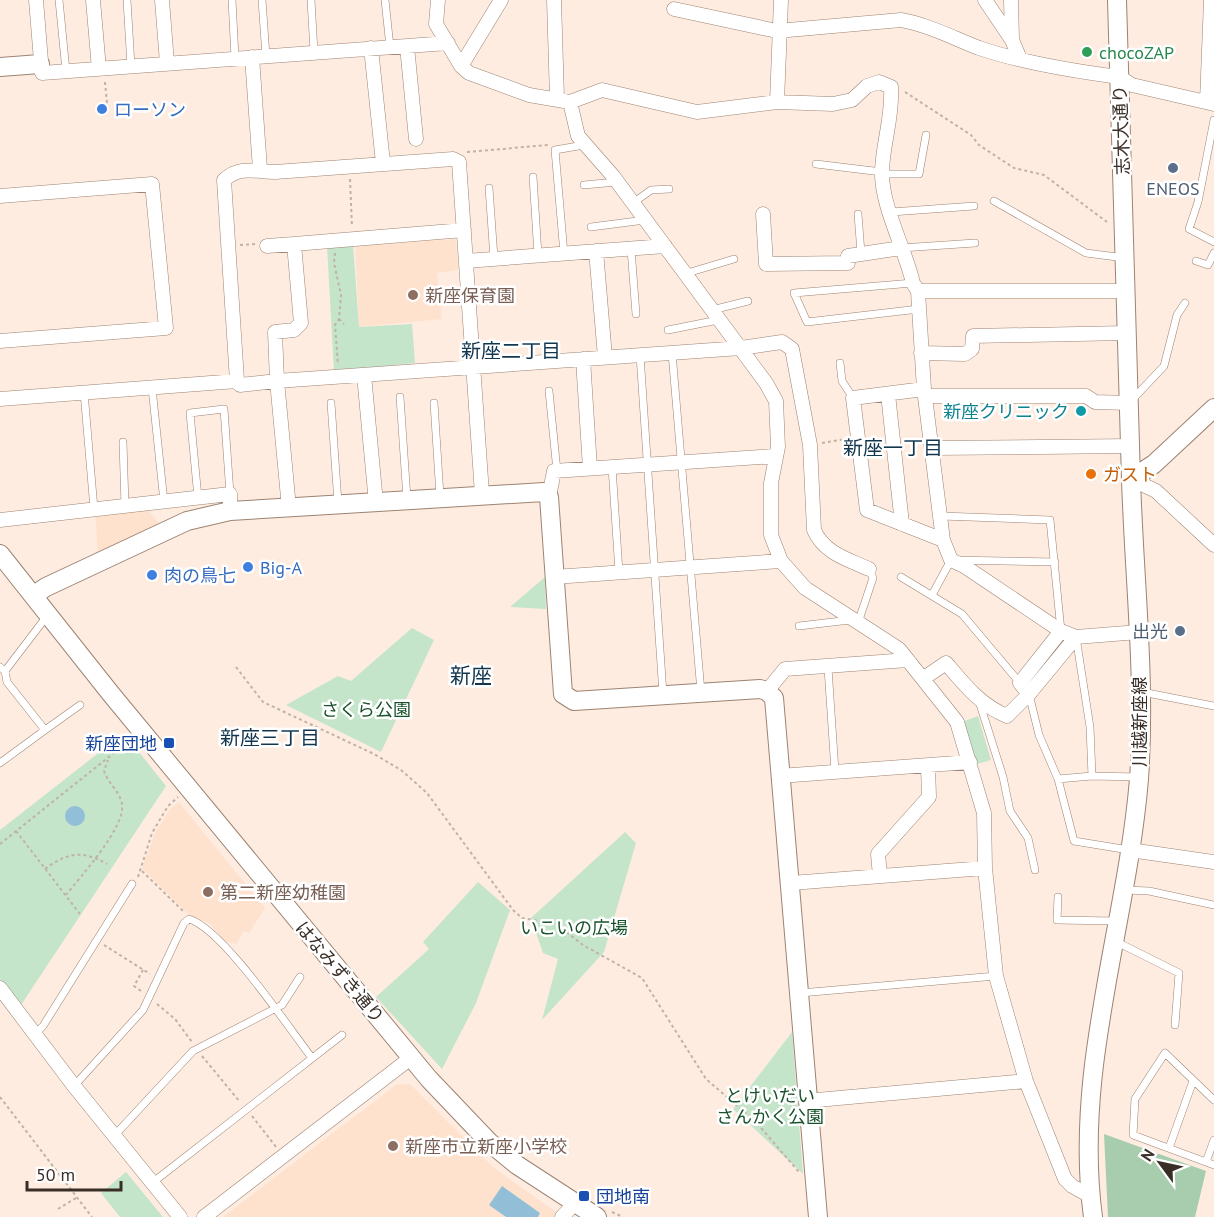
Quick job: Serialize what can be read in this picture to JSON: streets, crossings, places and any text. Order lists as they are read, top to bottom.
{
  "streets": {
    "street": ["志木大通り", "川越新座線", "はなみずき通り"]
  },
  "crossings": [
    ["志木大通り", "川越新座線"]
  ],
  "districts": [
    "新座二丁目",
    "新座一丁目",
    "新座",
    "新座三丁目"
  ],
  "parks": ["さくら公園", "いこいの広場", "とけいだい さんかく公園"],
  "places": {
    "other": [
      "chocoZAP",
      "ローソン",
      "ENEOS",
      "新座保育園",
      "新座クリニック",
      "ガスト",
      "Big-A",
      "肉の鳥七",
      "出光",
      "第二新座幼稚園",
      "新座市立新座小学校"
    ],
    "transit": ["新座団地", "団地南"]
  },
  "scale_bar": "50 m",
  "north": "top left"
}
